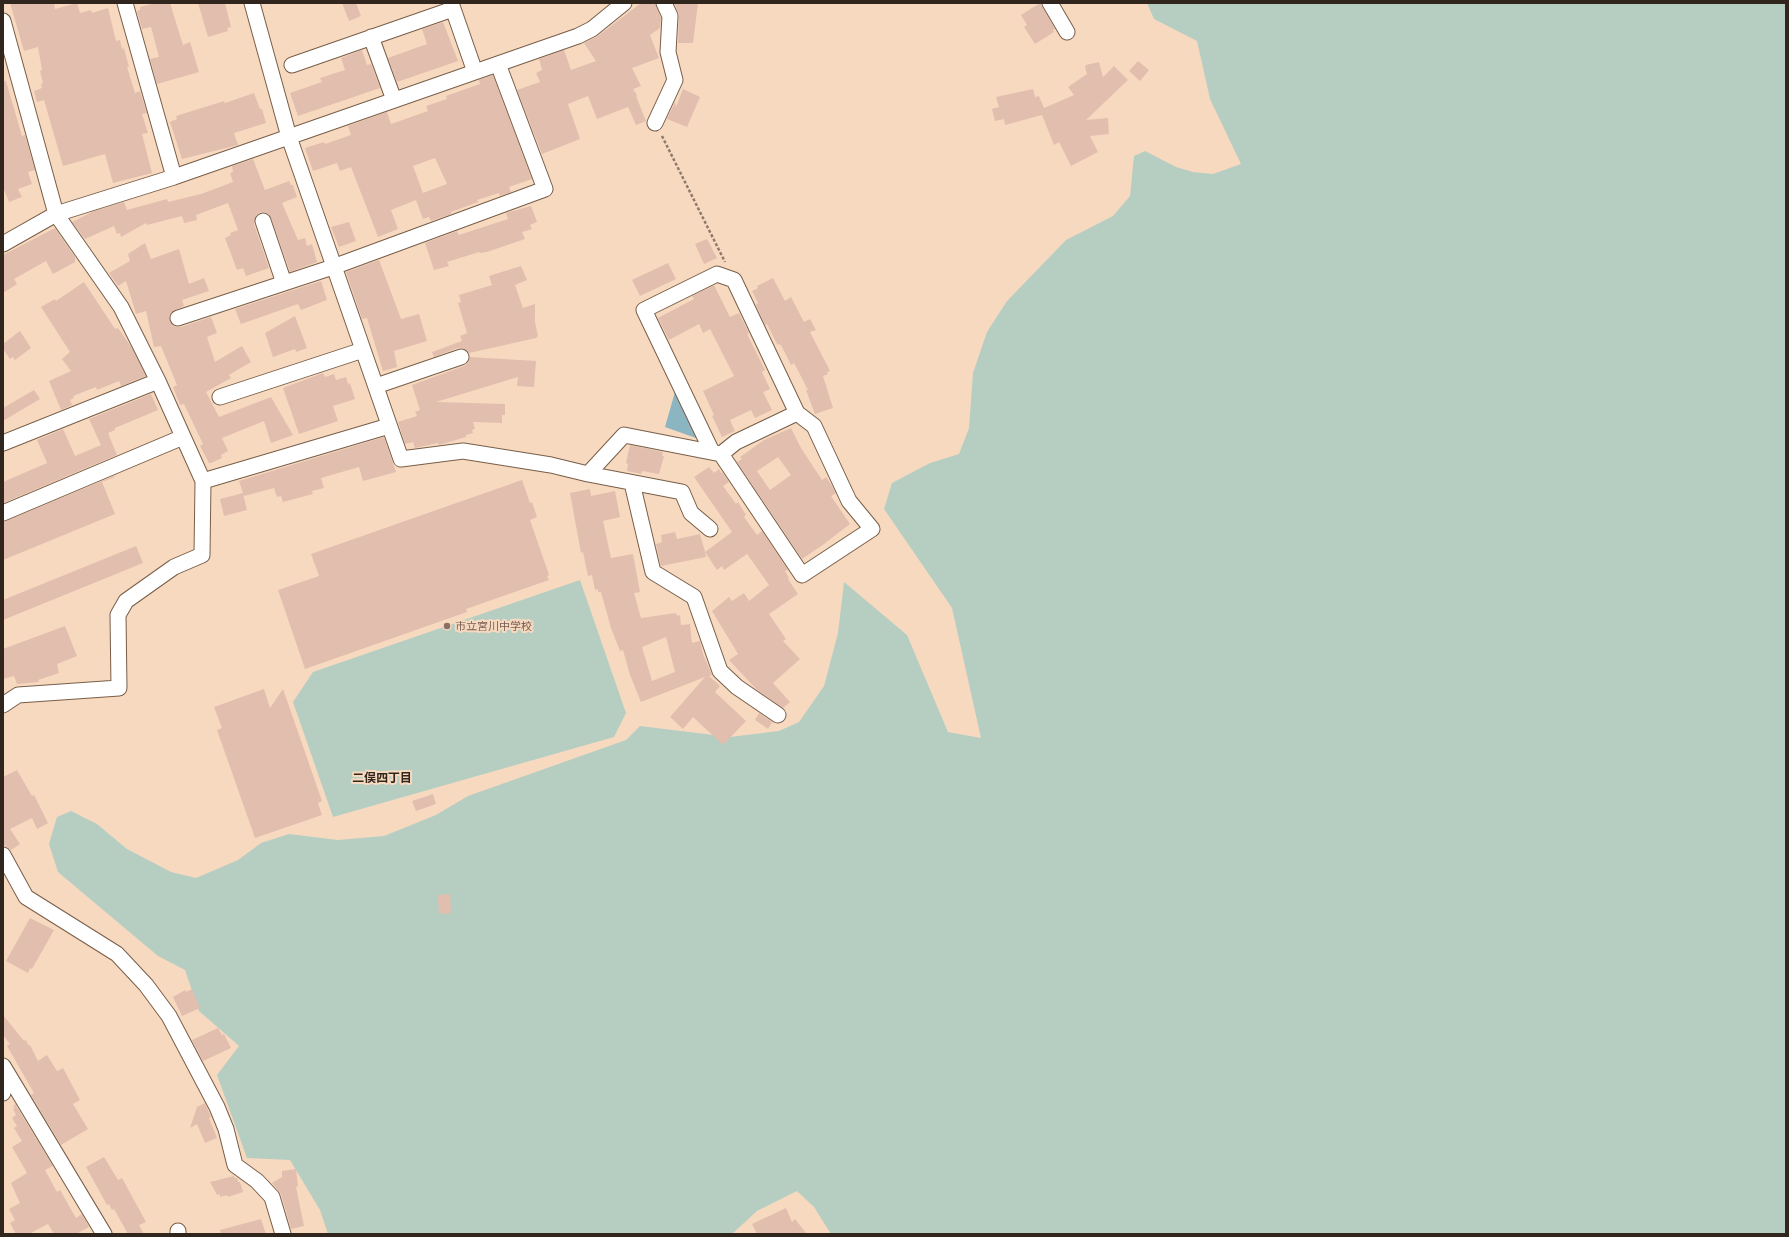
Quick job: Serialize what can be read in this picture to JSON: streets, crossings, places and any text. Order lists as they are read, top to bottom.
{
  "districts": ["二俣四丁目"],
  "places": ["市立宮川中学校"]
}
